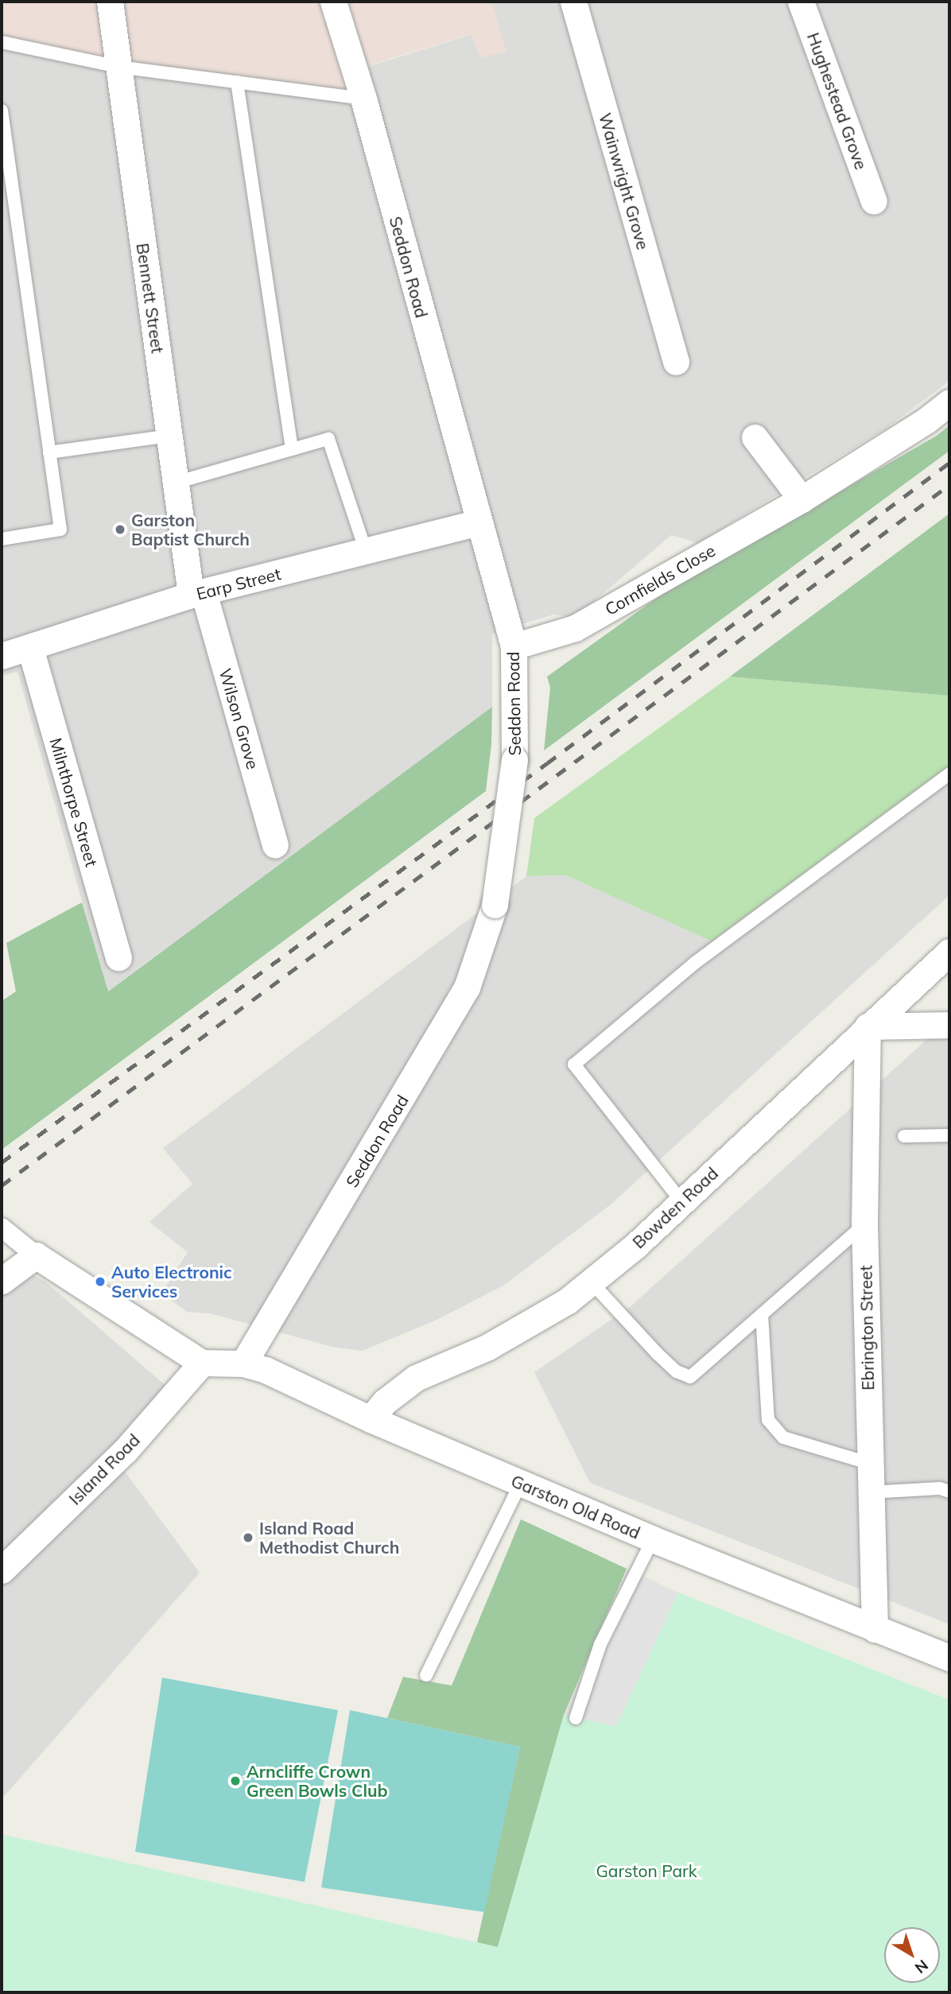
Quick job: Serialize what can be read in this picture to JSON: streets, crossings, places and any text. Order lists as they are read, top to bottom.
{
  "streets": {
    "street": [
      "Hughestead Grove",
      "Wainwright Grove",
      "Seddon Road",
      "Bennett Street",
      "Cornfields Close",
      "Earp Street",
      "Wilson Grove",
      "Milnthorpe Street",
      "Bowden Road",
      "Ebrington Street",
      "Island Road",
      "Garston Old Road"
    ]
  },
  "crossings": [
    ["Seddon Road", "Cornfields Close"],
    ["Seddon Road", "Earp Street"],
    ["Seddon Road", "Garston Old Road"],
    ["Bennett Street", "Earp Street"],
    ["Bennett Street", "Wilson Grove"],
    ["Earp Street", "Wilson Grove"],
    ["Earp Street", "Milnthorpe Street"],
    ["Bowden Road", "Ebrington Street"],
    ["Bowden Road", "Garston Old Road"],
    ["Ebrington Street", "Garston Old Road"],
    ["Island Road", "Garston Old Road"]
  ],
  "parks": ["Garston Park"],
  "places": [
    "Garston Baptist Church",
    "Auto Electronic Services",
    "Island Road Methodist Church",
    "Arncliffe Crown Green Bowls Club"
  ],
  "north": "bottom right"
}
